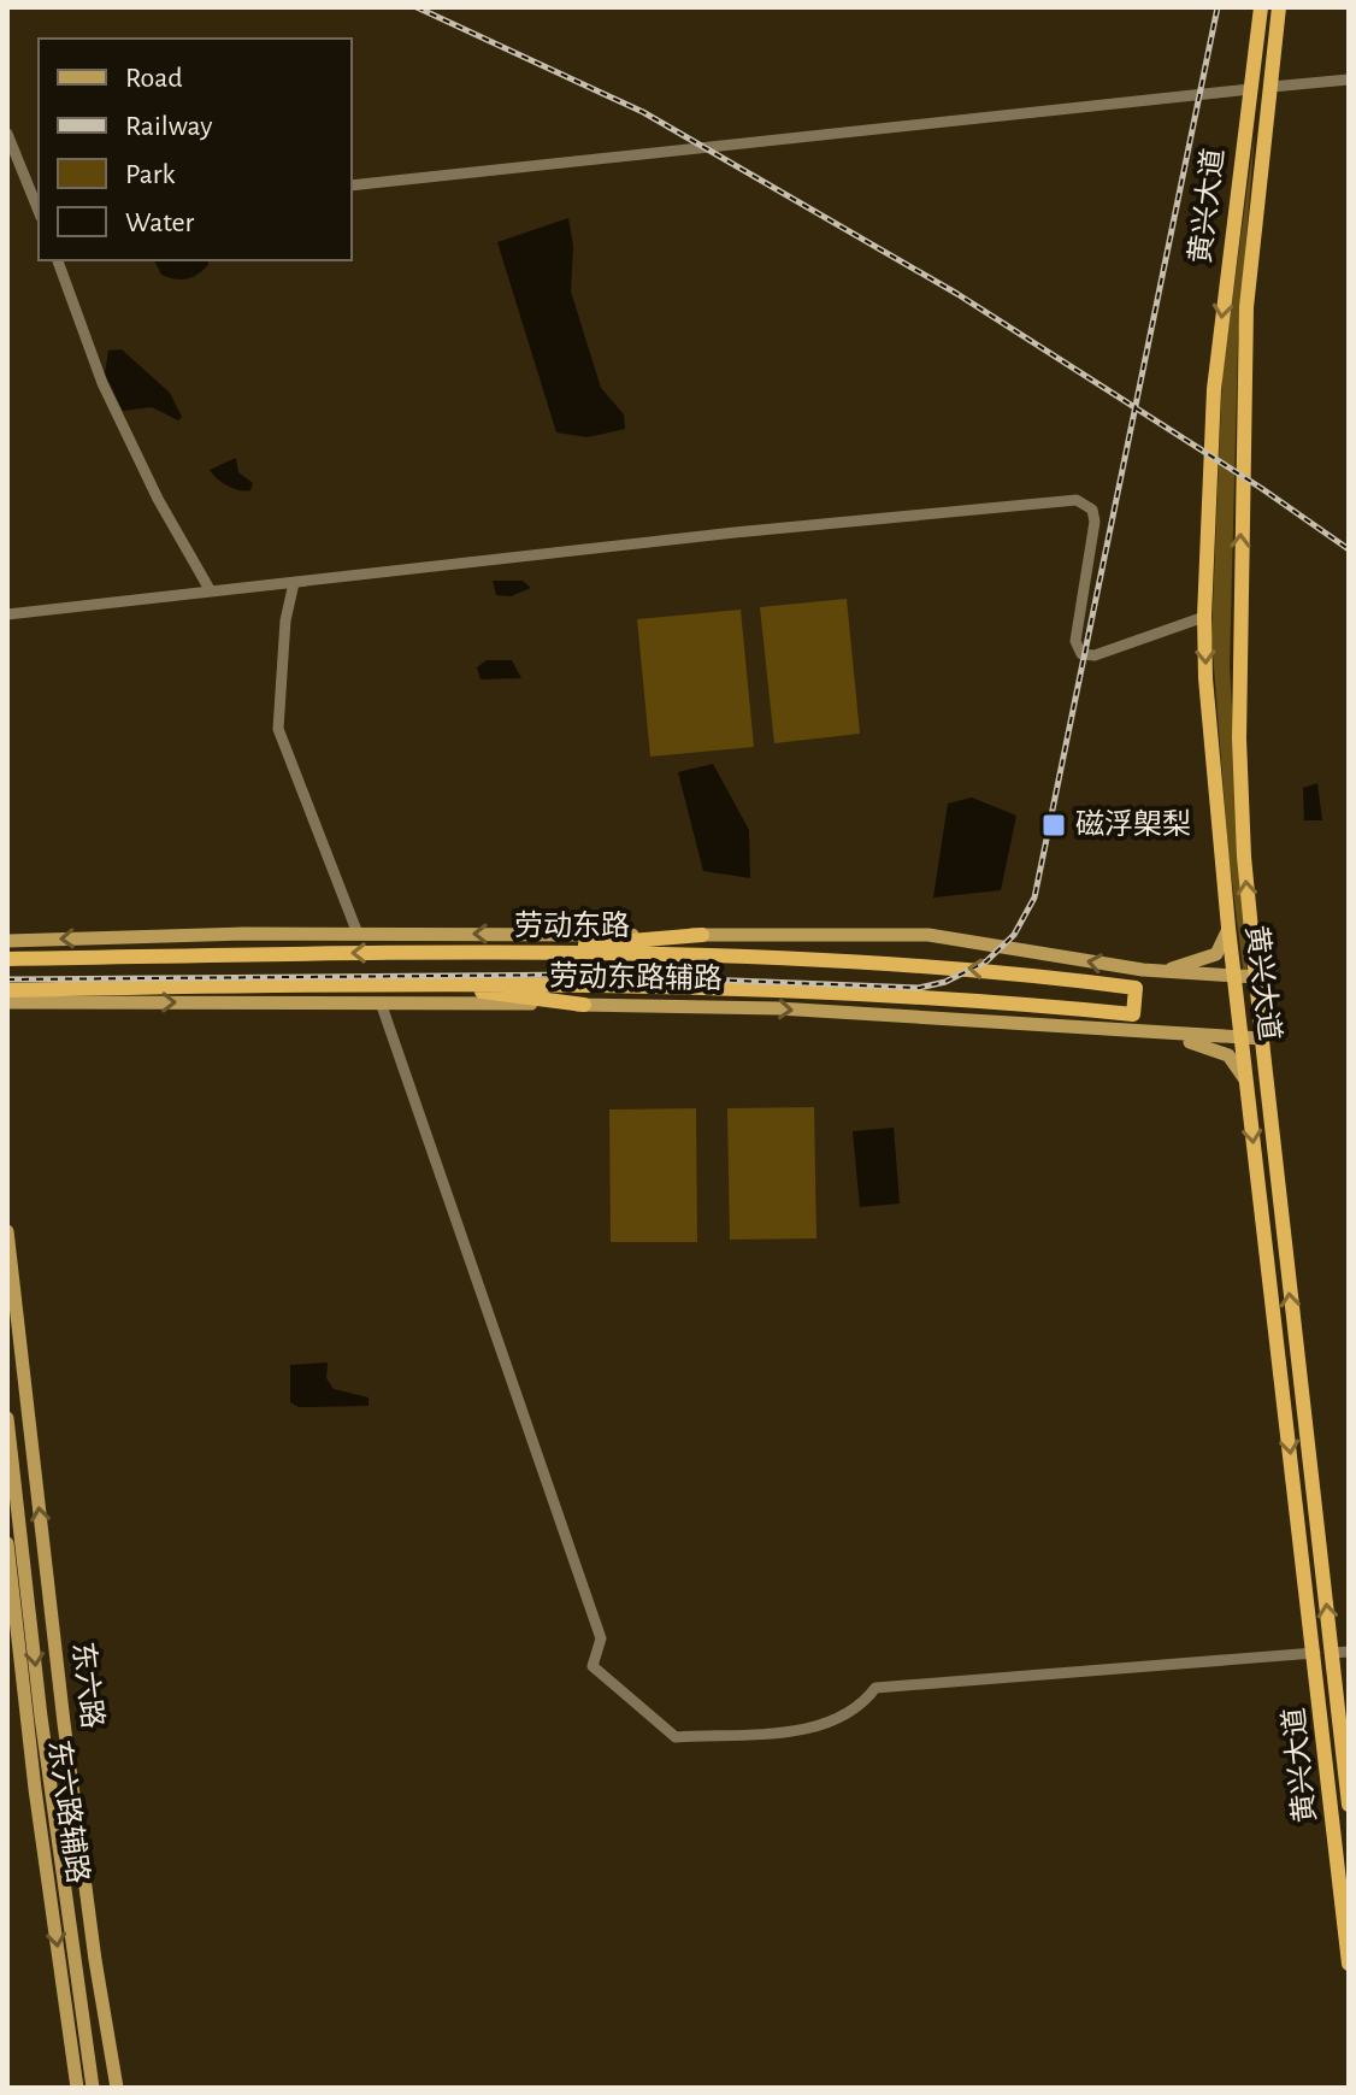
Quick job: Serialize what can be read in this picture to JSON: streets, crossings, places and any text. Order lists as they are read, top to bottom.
{
  "streets": {
    "highway": ["黄兴大道", "劳动东路"],
    "main road": ["劳动东路辅路", "东六路", "东六路辅路"]
  },
  "crossings": [
    ["黄兴大道", "劳动东路辅路"]
  ],
  "one_way": ["东六路辅路"],
  "places": {
    "transit": ["磁浮㮾梨"]
  },
  "legend": [
    "Road",
    "Railway",
    "Park",
    "Water"
  ]
}
